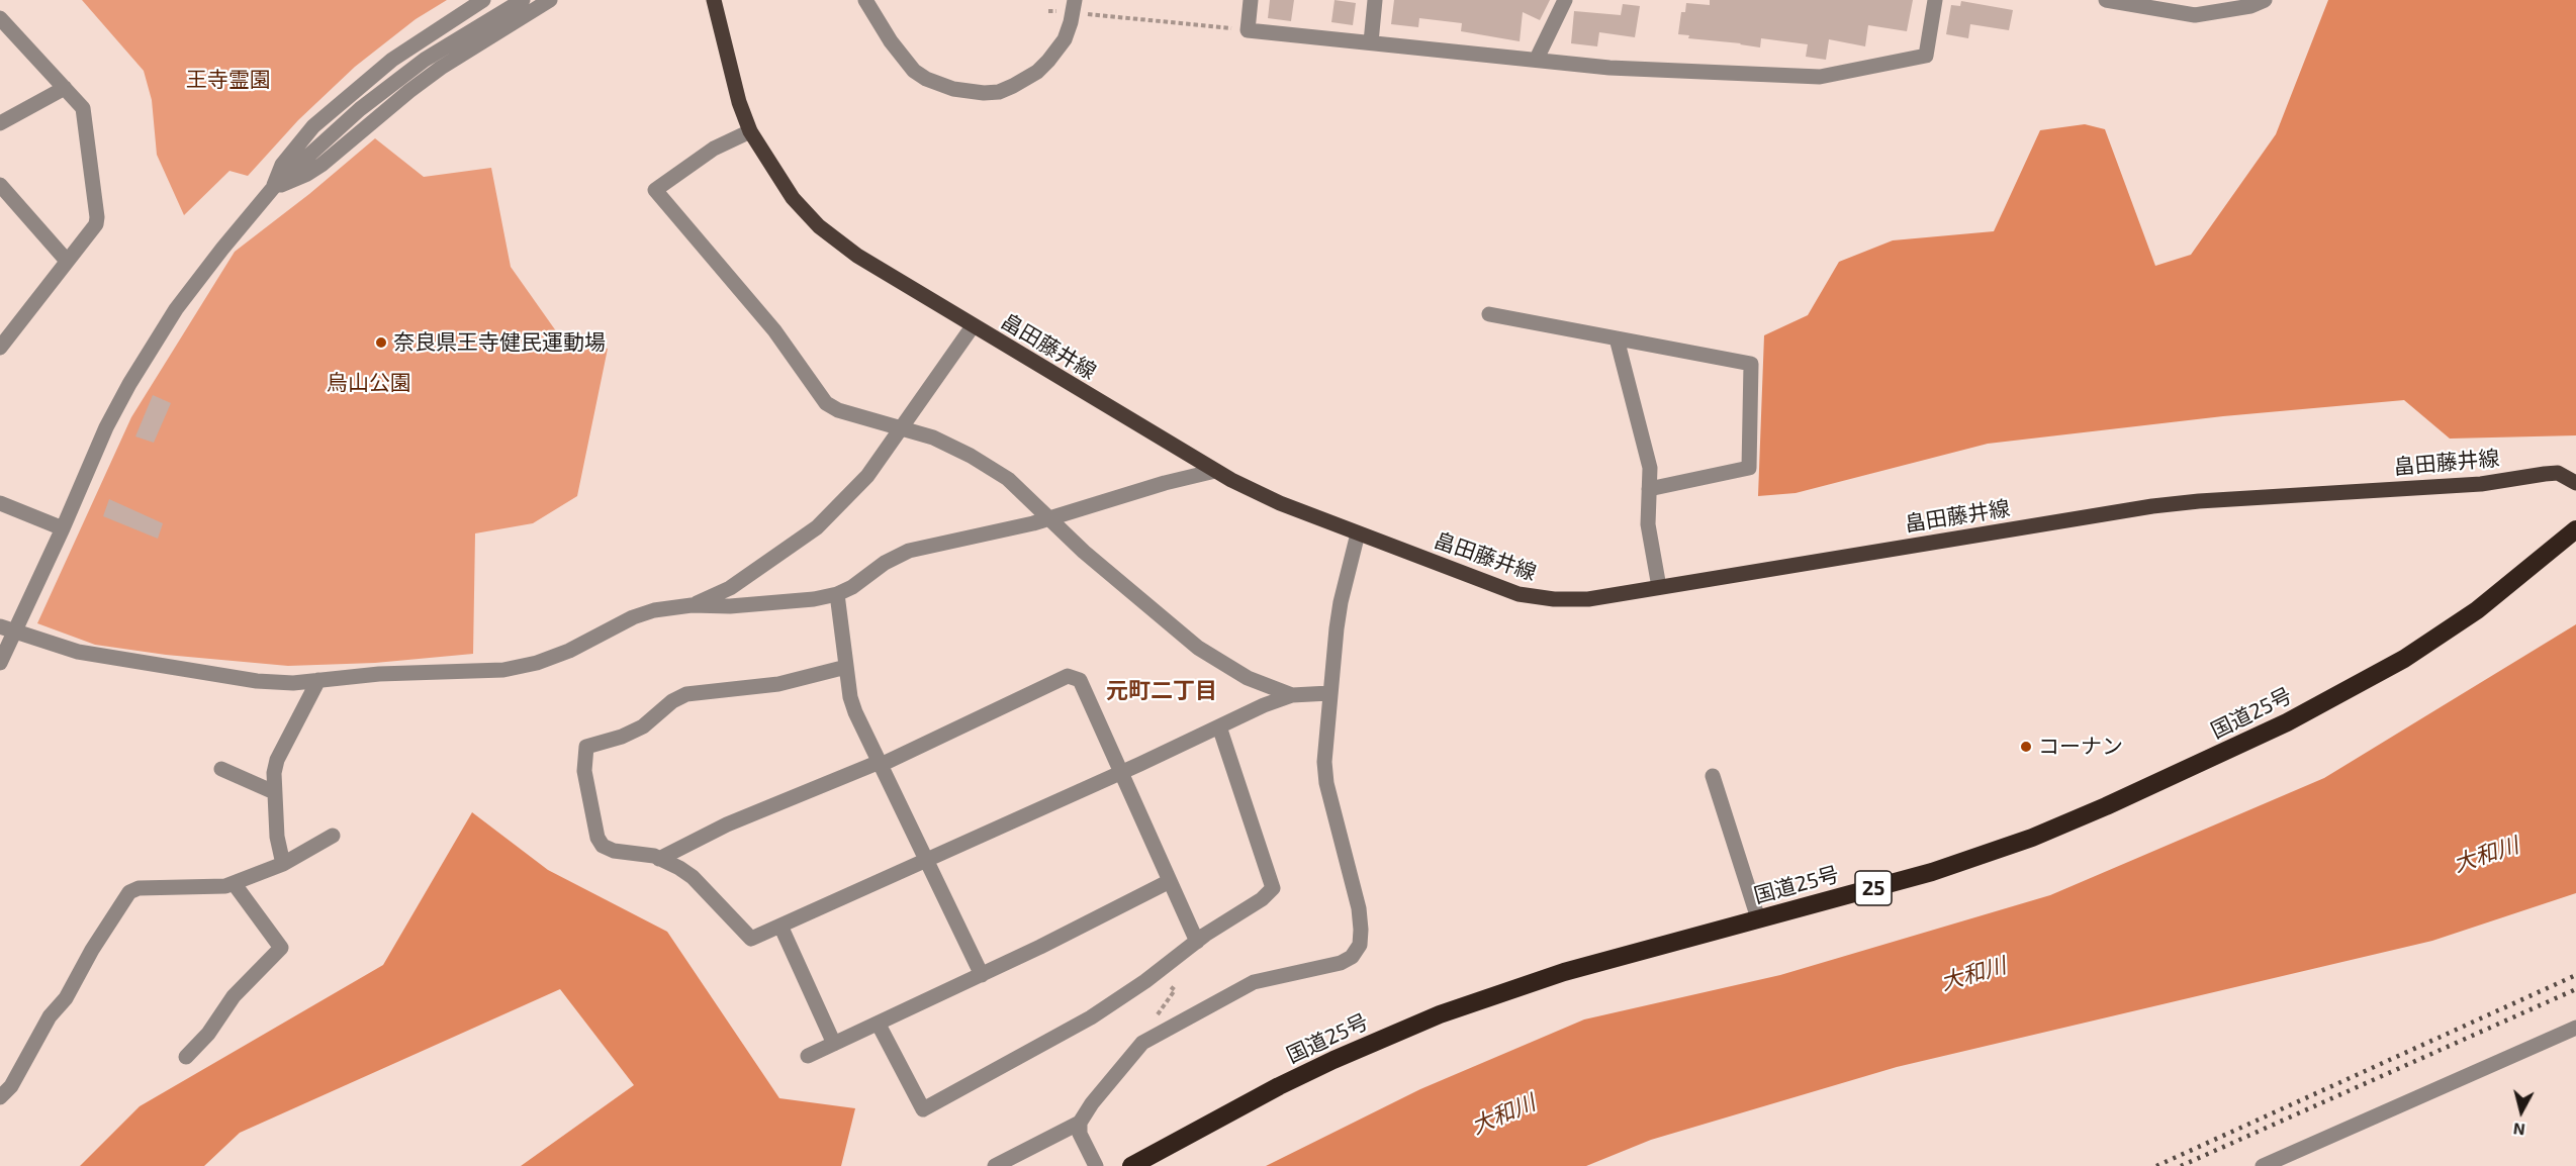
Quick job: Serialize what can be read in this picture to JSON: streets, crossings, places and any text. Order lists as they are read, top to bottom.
{
  "streets": {
    "highway": ["国道25号", "25"],
    "main road": ["畠田藤井線"]
  },
  "districts": ["元町二丁目"],
  "water": ["大和川"],
  "parks": ["王寺霊園", "烏山公園"],
  "places": ["奈良県王寺健民運動場", "コーナン"],
  "north": "bottom"
}
